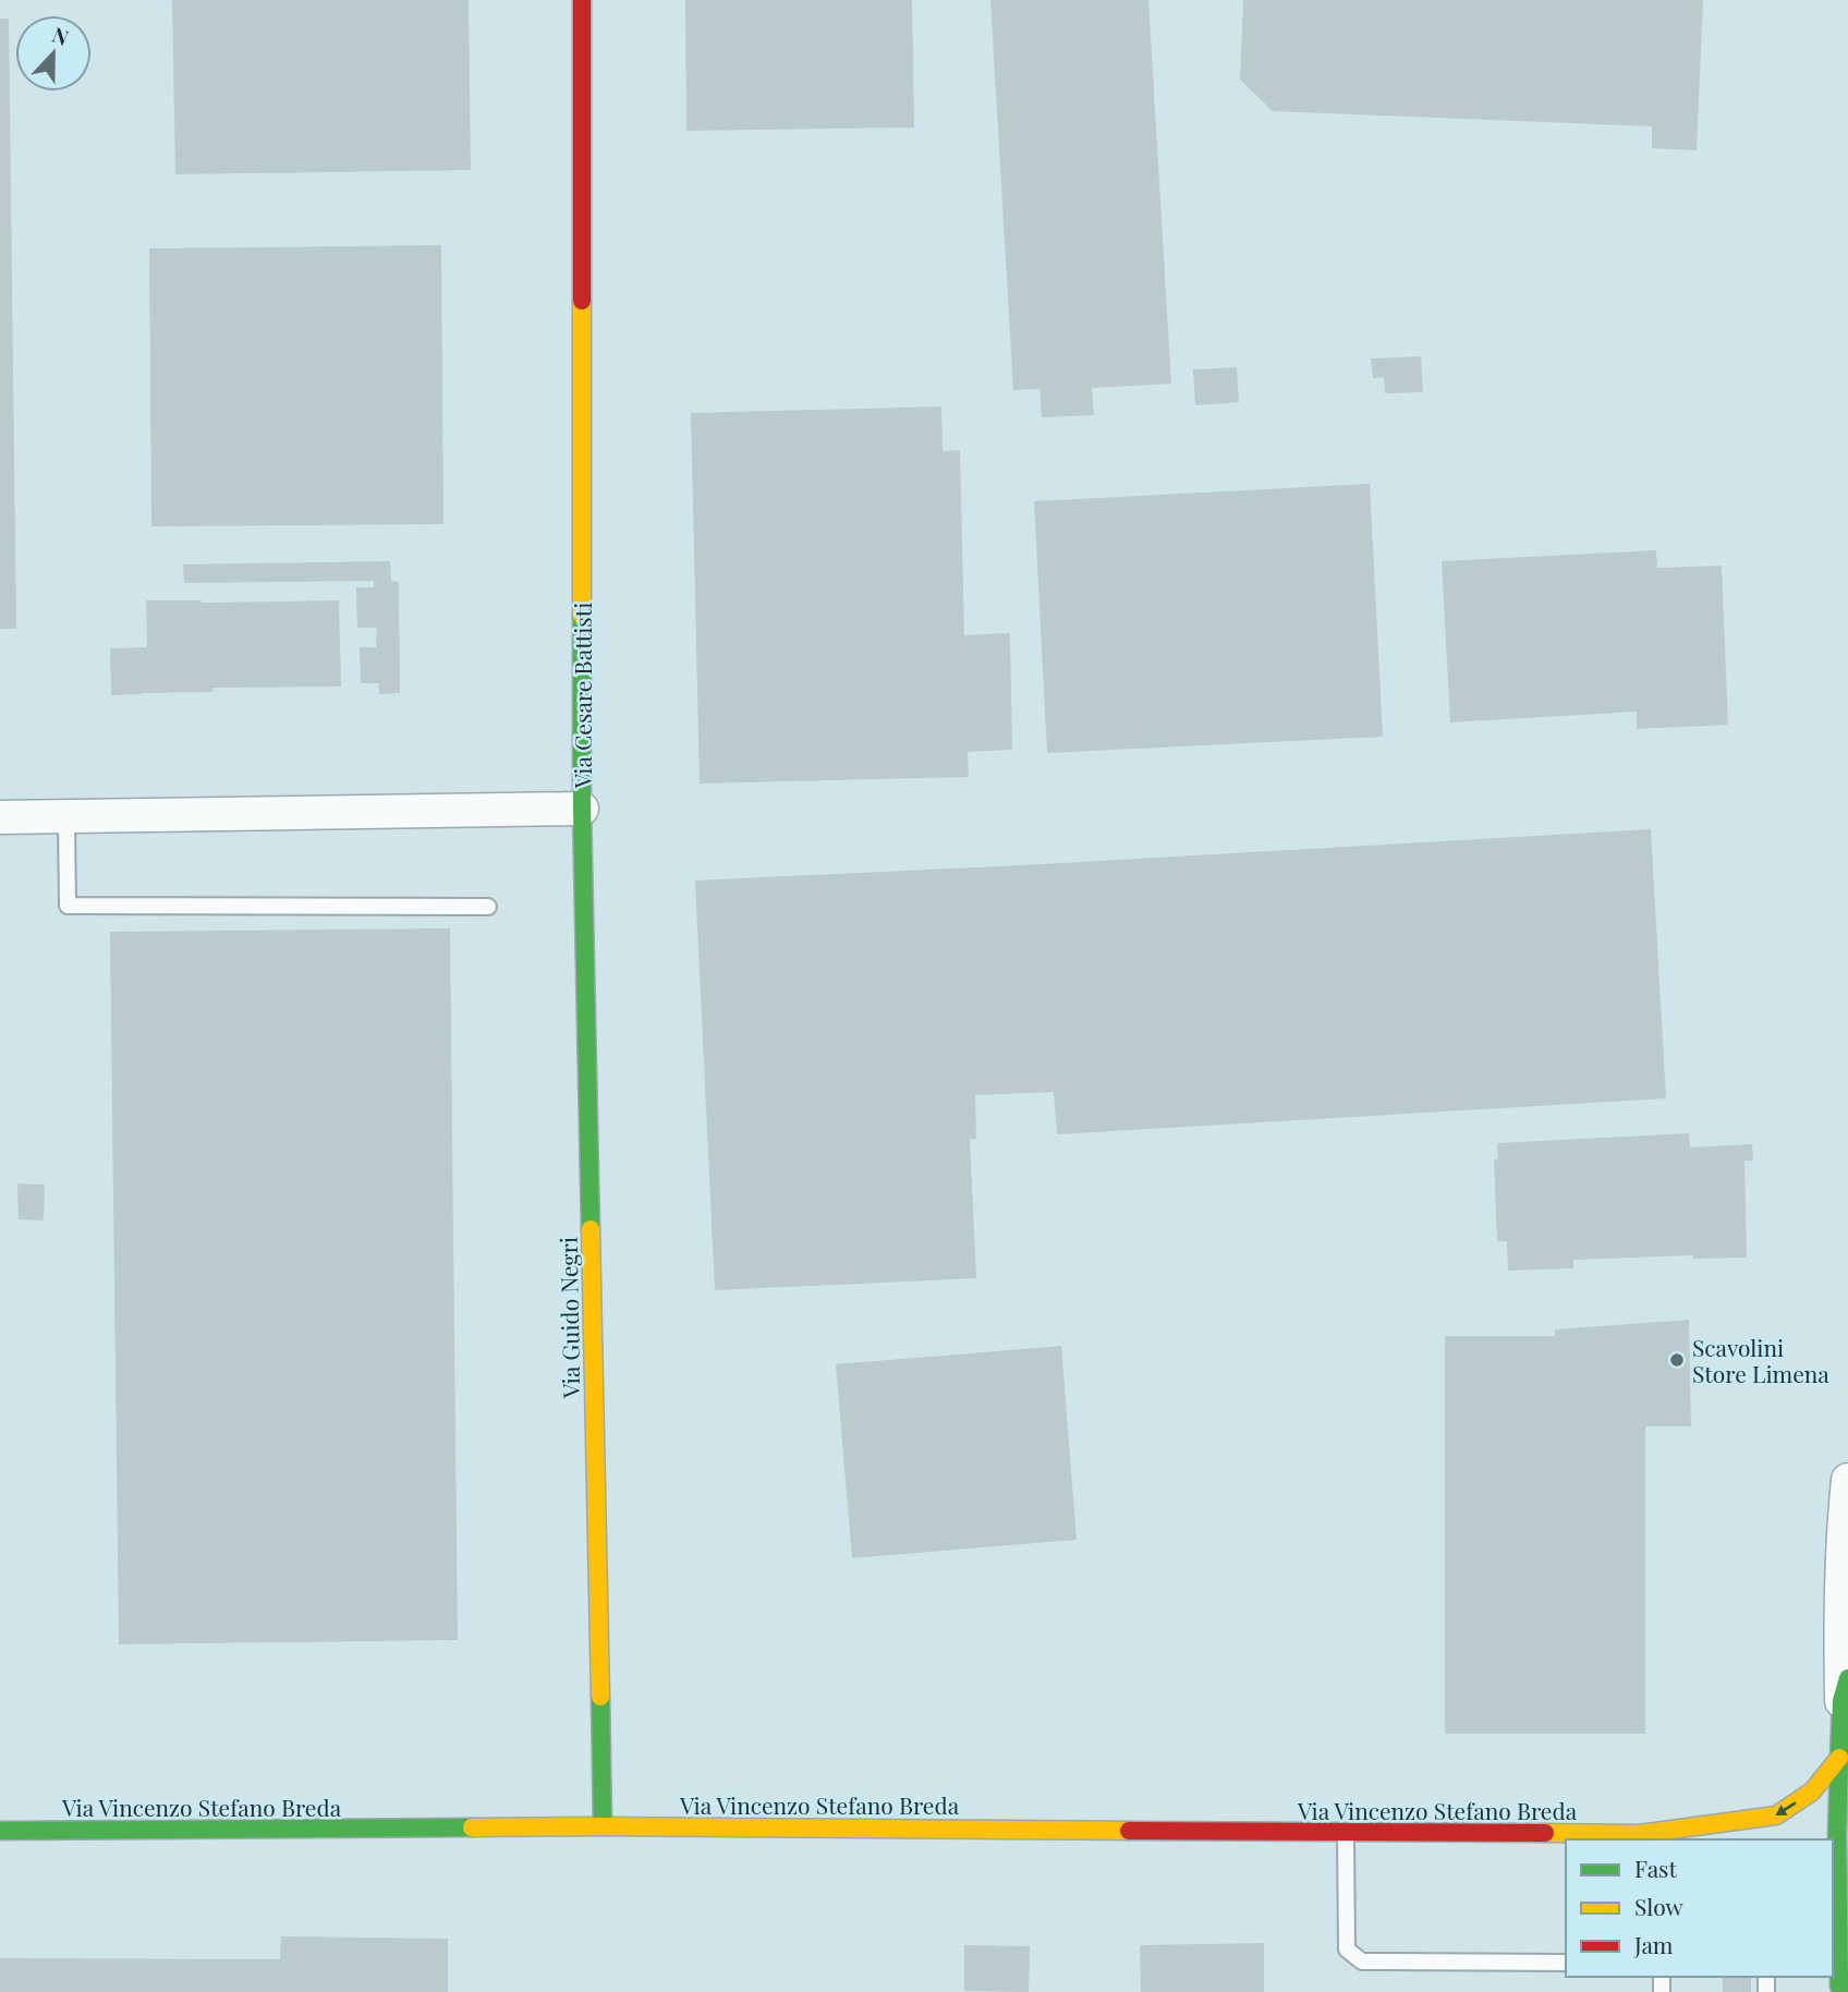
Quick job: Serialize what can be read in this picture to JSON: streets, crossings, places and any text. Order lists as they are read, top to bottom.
{
  "streets": {
    "street": ["Via Cesare Battisti", "Via Guido Negri", "Via Vincenzo Stefano Breda"]
  },
  "crossings": [
    ["Via Cesare Battisti", "Via Guido Negri"],
    ["Via Guido Negri", "Via Vincenzo Stefano Breda"]
  ],
  "places": ["Scavolini Store Limena"],
  "legend": ["Fast", "Slow", "Jam"],
  "north": "top"
}
